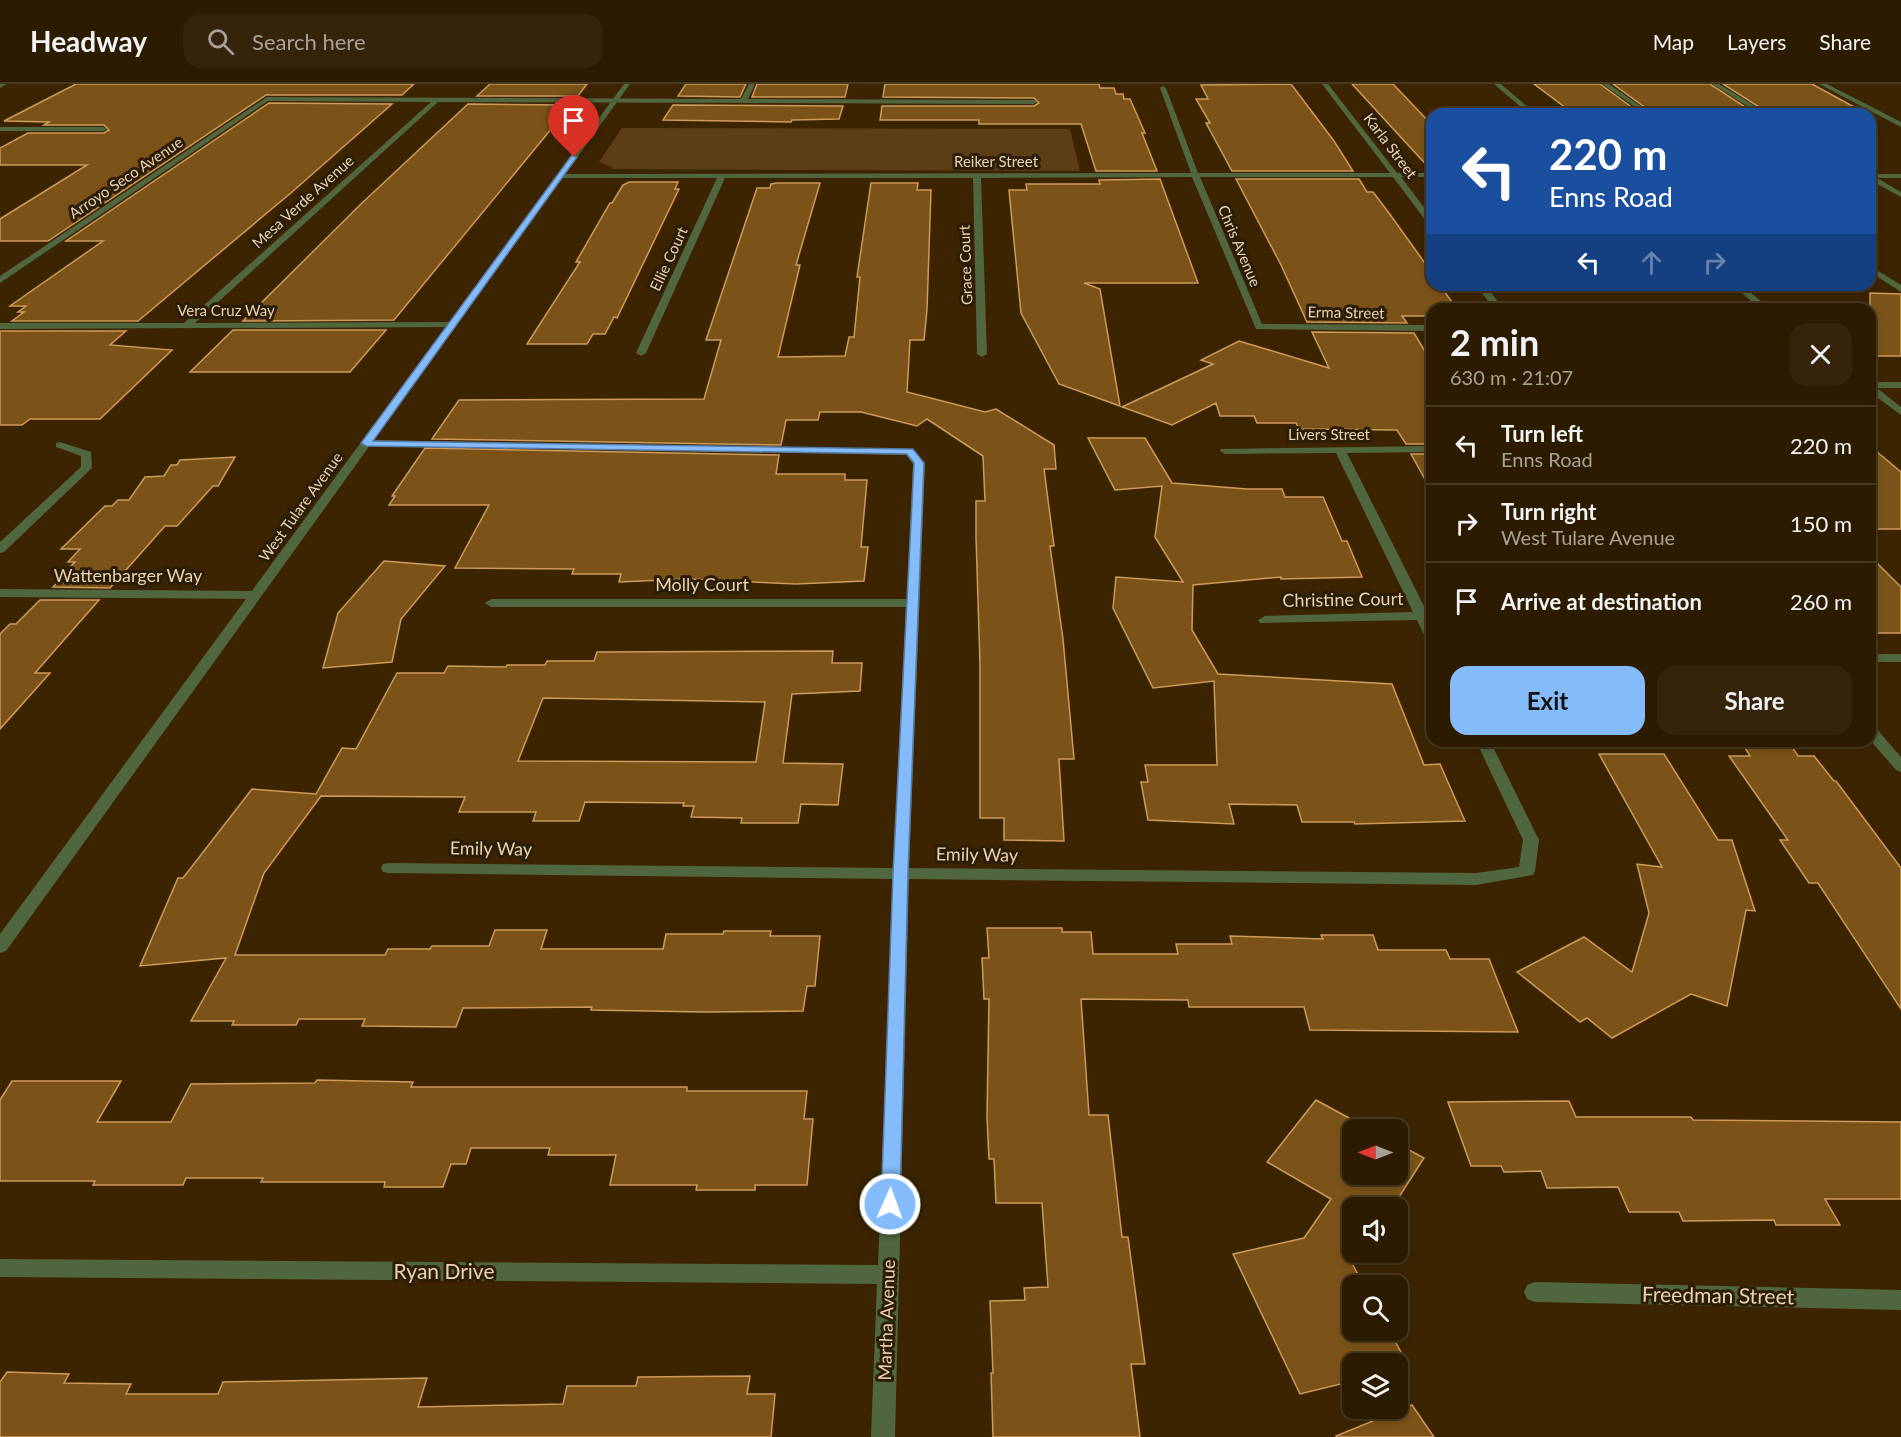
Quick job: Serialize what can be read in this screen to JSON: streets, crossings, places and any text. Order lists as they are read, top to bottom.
{
  "streets": {
    "street": [
      "Karla Street",
      "Reiker Street",
      "Arroyo Seco Avenue",
      "Mesa Verde Avenue",
      "Chris Avenue",
      "Ellie Court",
      "Grace Court",
      "Vera Cruz Way",
      "Erma Street",
      "Livers Street",
      "West Tulare Avenue",
      "Wattenbarger Way",
      "Molly Court",
      "Christine Court",
      "Emily Way",
      "Ryan Drive",
      "Freedman Street",
      "Martha Avenue"
    ]
  },
  "crossings": [
    ["Karla Street", "Reiker Street"],
    ["Reiker Street", "Chris Avenue"],
    ["Reiker Street", "Ellie Court"],
    ["Reiker Street", "Grace Court"],
    ["Reiker Street", "West Tulare Avenue"],
    ["Arroyo Seco Avenue", "Mesa Verde Avenue"],
    ["Mesa Verde Avenue", "Vera Cruz Way"],
    ["Chris Avenue", "Erma Street"],
    ["Vera Cruz Way", "West Tulare Avenue"],
    ["West Tulare Avenue", "Wattenbarger Way"],
    ["West Tulare Avenue", "Martha Avenue"],
    ["Molly Court", "Martha Avenue"],
    ["Emily Way", "Martha Avenue"],
    ["Ryan Drive", "Martha Avenue"]
  ],
  "north": "left",
  "page": {
    "header": "Headway",
    "search": "Search here",
    "nav": ["Map", "Layers", "Share"],
    "turn": ["220 m", "Enns Road"],
    "heading": ["2 min", "630 m · 21:07"],
    "list": [
      {
        "name": "Turn left",
        "note": "Enns Road",
        "value": "220 m"
      },
      {
        "name": "Turn right",
        "note": "West Tulare Avenue",
        "value": "150 m"
      },
      {
        "name": "Arrive at destination",
        "value": "260 m"
      }
    ],
    "buttons": ["Exit", "Share"]
  }
}
